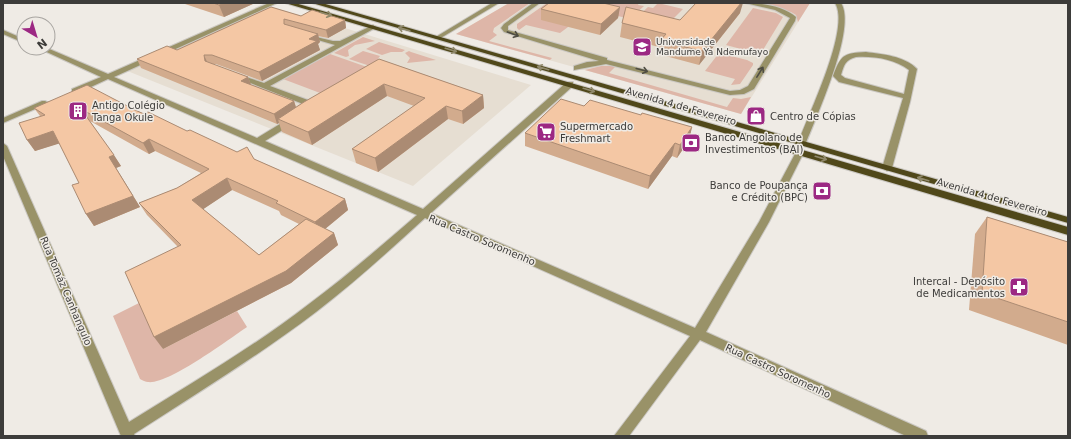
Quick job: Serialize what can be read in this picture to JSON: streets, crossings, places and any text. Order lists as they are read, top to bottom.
{
  "streets": {
    "main road": ["Avenida 4 de Fevereiro"],
    "street": ["Rua Castro Soromenho", "Rua Tomáz Canhangulo"]
  },
  "places": {
    "school or university": ["Universidade Mandume Ya Ndemufayo"],
    "building": ["Antigo Colégio Tanga Okule"],
    "shop": ["Centro de Cópias"],
    "supermarket": ["Supermercado Freshmart"],
    "bank": ["Banco Angolano de Investimentos (BAI)", "Banco de Poupança e Crédito (BPC)"],
    "pharmacy": ["Intercal - Depósito de Medicamentos"]
  },
  "north": "bottom right"
}
